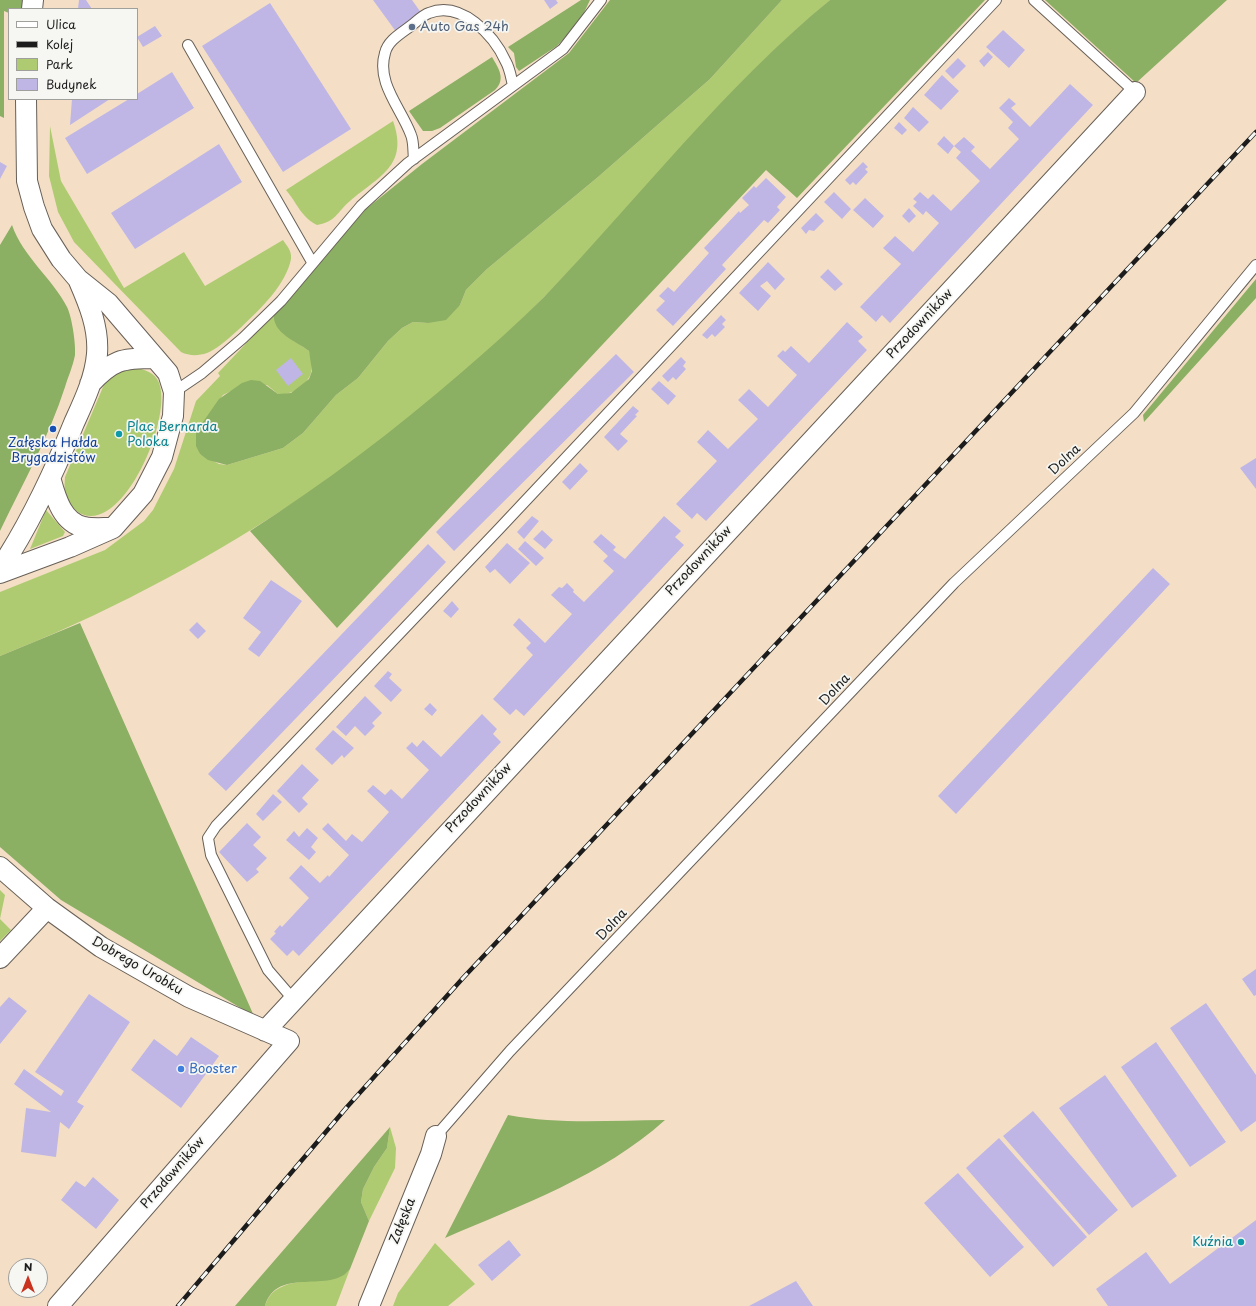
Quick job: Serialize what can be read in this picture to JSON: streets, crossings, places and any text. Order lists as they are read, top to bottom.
{
  "streets": {
    "street": ["Przodowników", "Dobrego Urobku", "Załęska"],
    "lane": ["Dolna"]
  },
  "crossings": [
    ["Przodowników", "Dobrego Urobku"],
    ["Dolna", "Załęska"]
  ],
  "places": [
    "Auto Gas 24h",
    "Załęska Hałda Brygadzistów",
    "Plac Bernarda Poloka",
    "Booster",
    "Kuźnia"
  ],
  "legend": [
    "Ulica",
    "Kolej",
    "Park",
    "Budynek"
  ],
  "north": "top"
}
